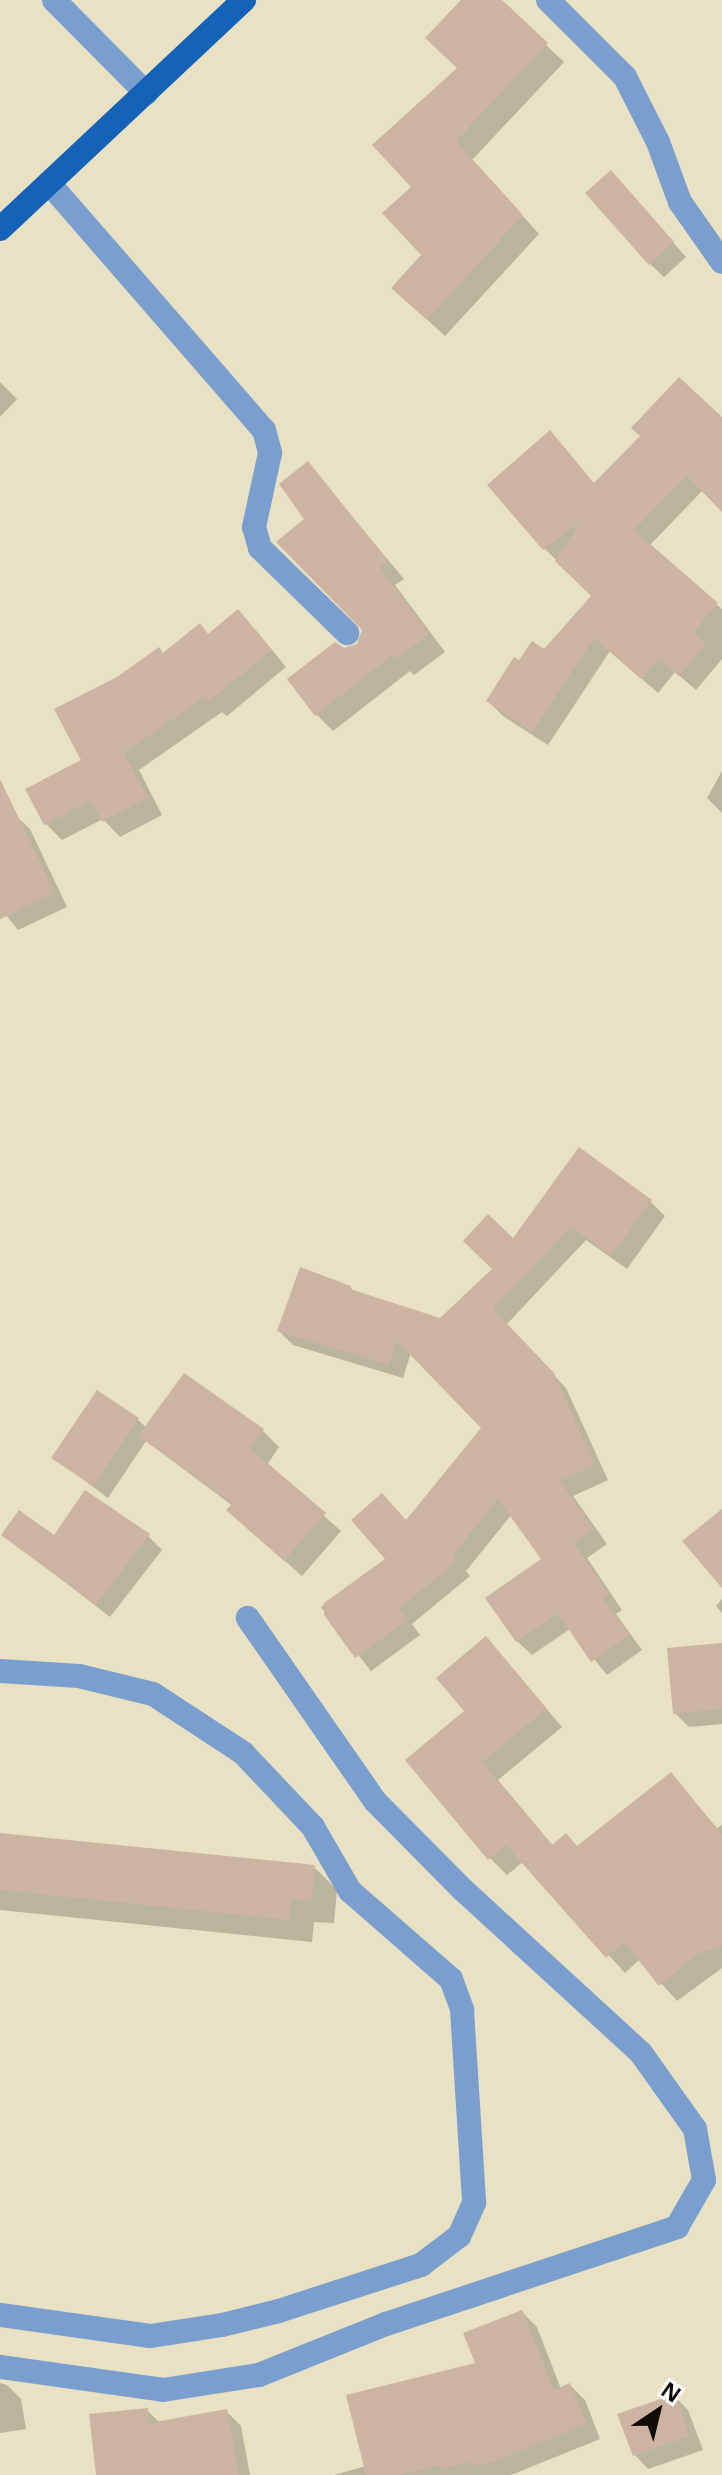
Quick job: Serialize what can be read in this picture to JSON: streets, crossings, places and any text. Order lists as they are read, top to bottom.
{
  "north": "top right"
}
